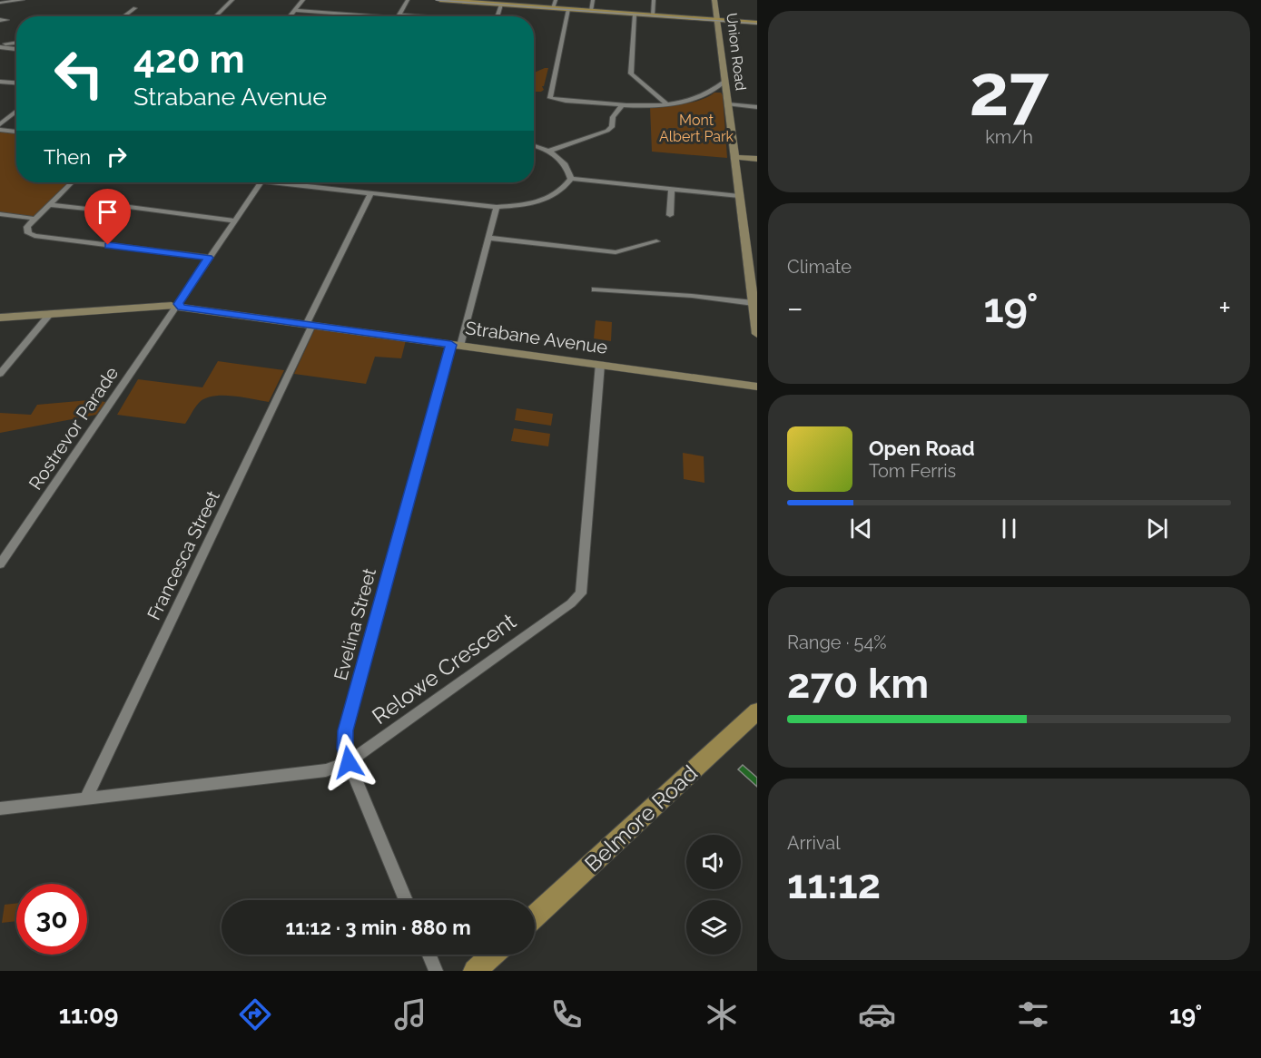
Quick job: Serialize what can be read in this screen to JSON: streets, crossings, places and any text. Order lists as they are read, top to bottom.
{
  "streets": {
    "main road": ["Union Road", "Strabane Avenue", "Belmore Road"],
    "street": [
      "Rostrevor Parade",
      "Francesca Street",
      "Evelina Street",
      "Relowe Crescent"
    ]
  },
  "crossings": [
    ["Strabane Avenue", "Rostrevor Parade"],
    ["Strabane Avenue", "Francesca Street"],
    ["Strabane Avenue", "Evelina Street"],
    ["Strabane Avenue", "Relowe Crescent"],
    ["Francesca Street", "Relowe Crescent"],
    ["Evelina Street", "Relowe Crescent"]
  ],
  "parks": ["Mont Albert Park"],
  "page": {
    "tile": [
      ["27", "km/h"],
      "Climate",
      ["Range · 54%", "270 km"],
      ["Arrival", "11:12"]
    ],
    "turn": ["420 m", "Strabane Avenue"],
    "then": "Then",
    "heat": ["−", "19°", "+"],
    "song": ["Open Road", "Tom Ferris"],
    "limit": "30",
    "trip": "11:12 · 3 min · 880 m",
    "tabs": ["11:09", "19°"]
  }
}
